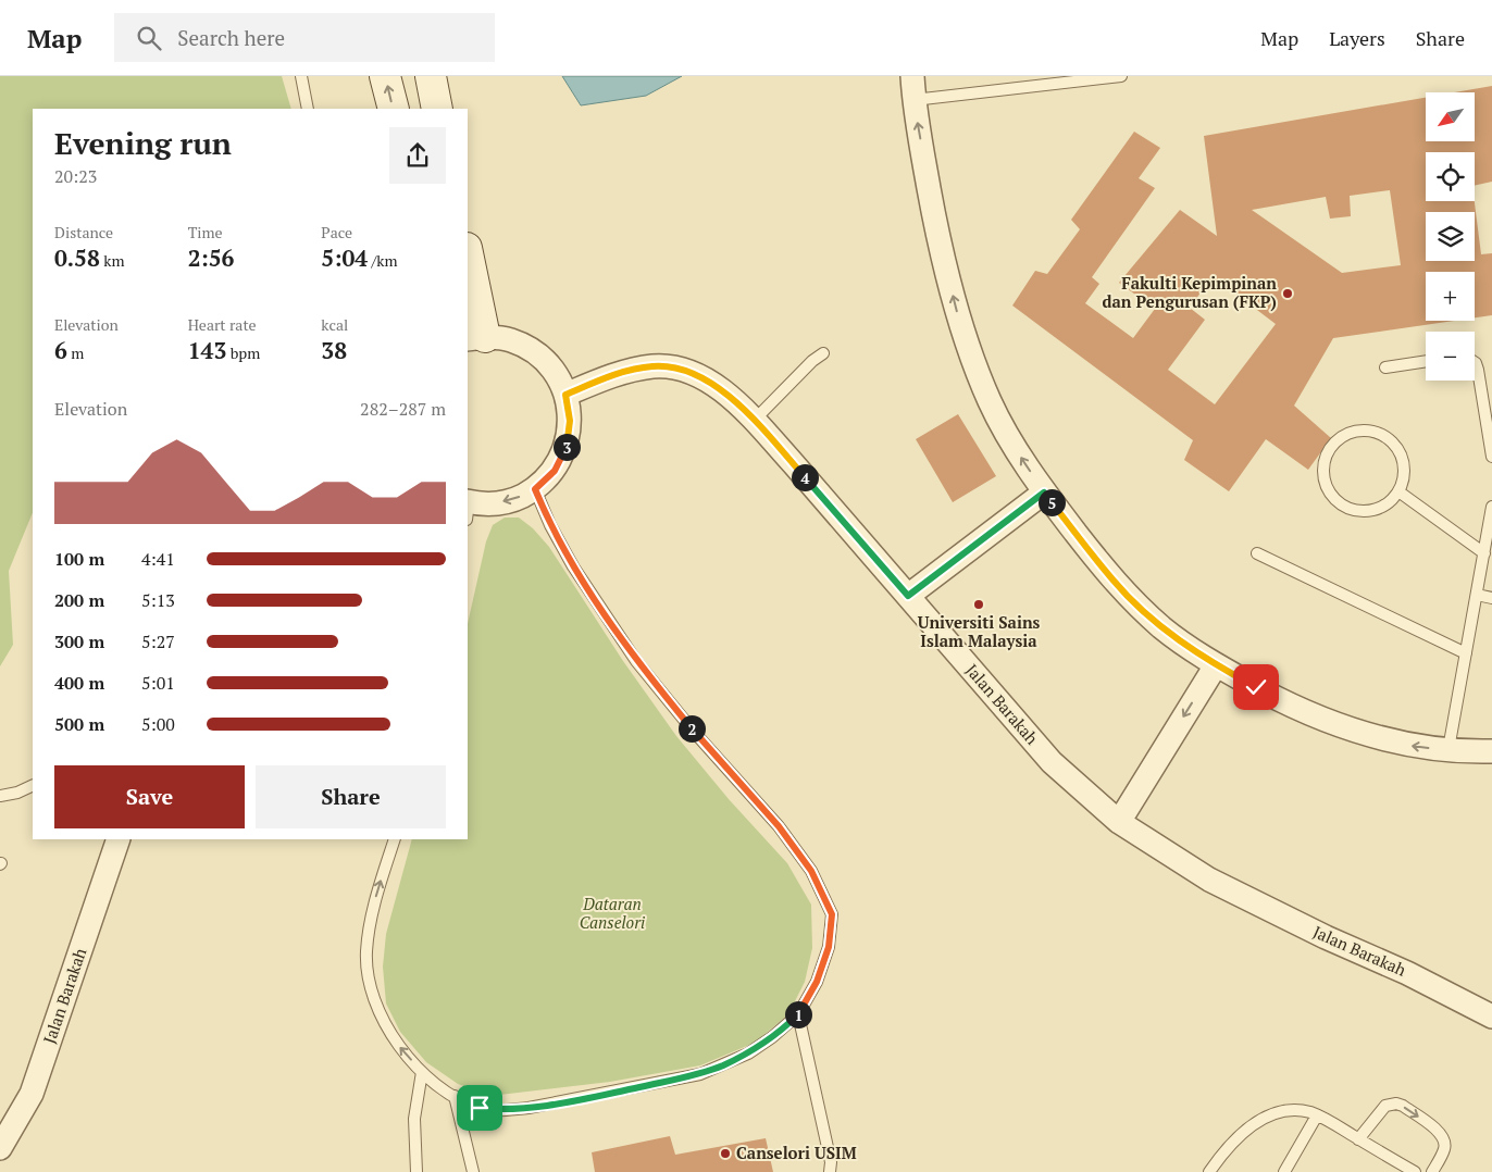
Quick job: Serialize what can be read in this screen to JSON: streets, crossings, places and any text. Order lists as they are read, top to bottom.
{
  "streets": {
    "street": ["Jalan Barakah"]
  },
  "parks": ["Dataran Canselori"],
  "places": ["Fakulti Kepimpinan dan Pengurusan (FKP)", "Universiti Sains Islam Malaysia", "Canselori USIM"],
  "north": "bottom left",
  "page": {
    "header": "Map",
    "search": "Search here",
    "nav": ["Map", "Layers", "Share"],
    "map_buttons": ["+", "−"],
    "heading": ["Evening run", "20:23"],
    "stats": [
      ["Distance", "0.58 km"],
      ["Time", "2:56"],
      ["Pace", "5:04 /km"],
      ["Elevation", "6 m"],
      ["Heart rate", "143 bpm"],
      ["kcal", "38"]
    ],
    "chart": ["Elevation", "282–287 m"],
    "pins": [
      "3",
      "4",
      "5",
      "2",
      "1"
    ],
    "list": [
      {
        "name": "100 m",
        "note": "4:41"
      },
      {
        "name": "200 m",
        "note": "5:13"
      },
      {
        "name": "300 m",
        "note": "5:27"
      },
      {
        "name": "400 m",
        "note": "5:01"
      },
      {
        "name": "500 m",
        "note": "5:00"
      }
    ],
    "buttons": ["Save", "Share"]
  }
}
